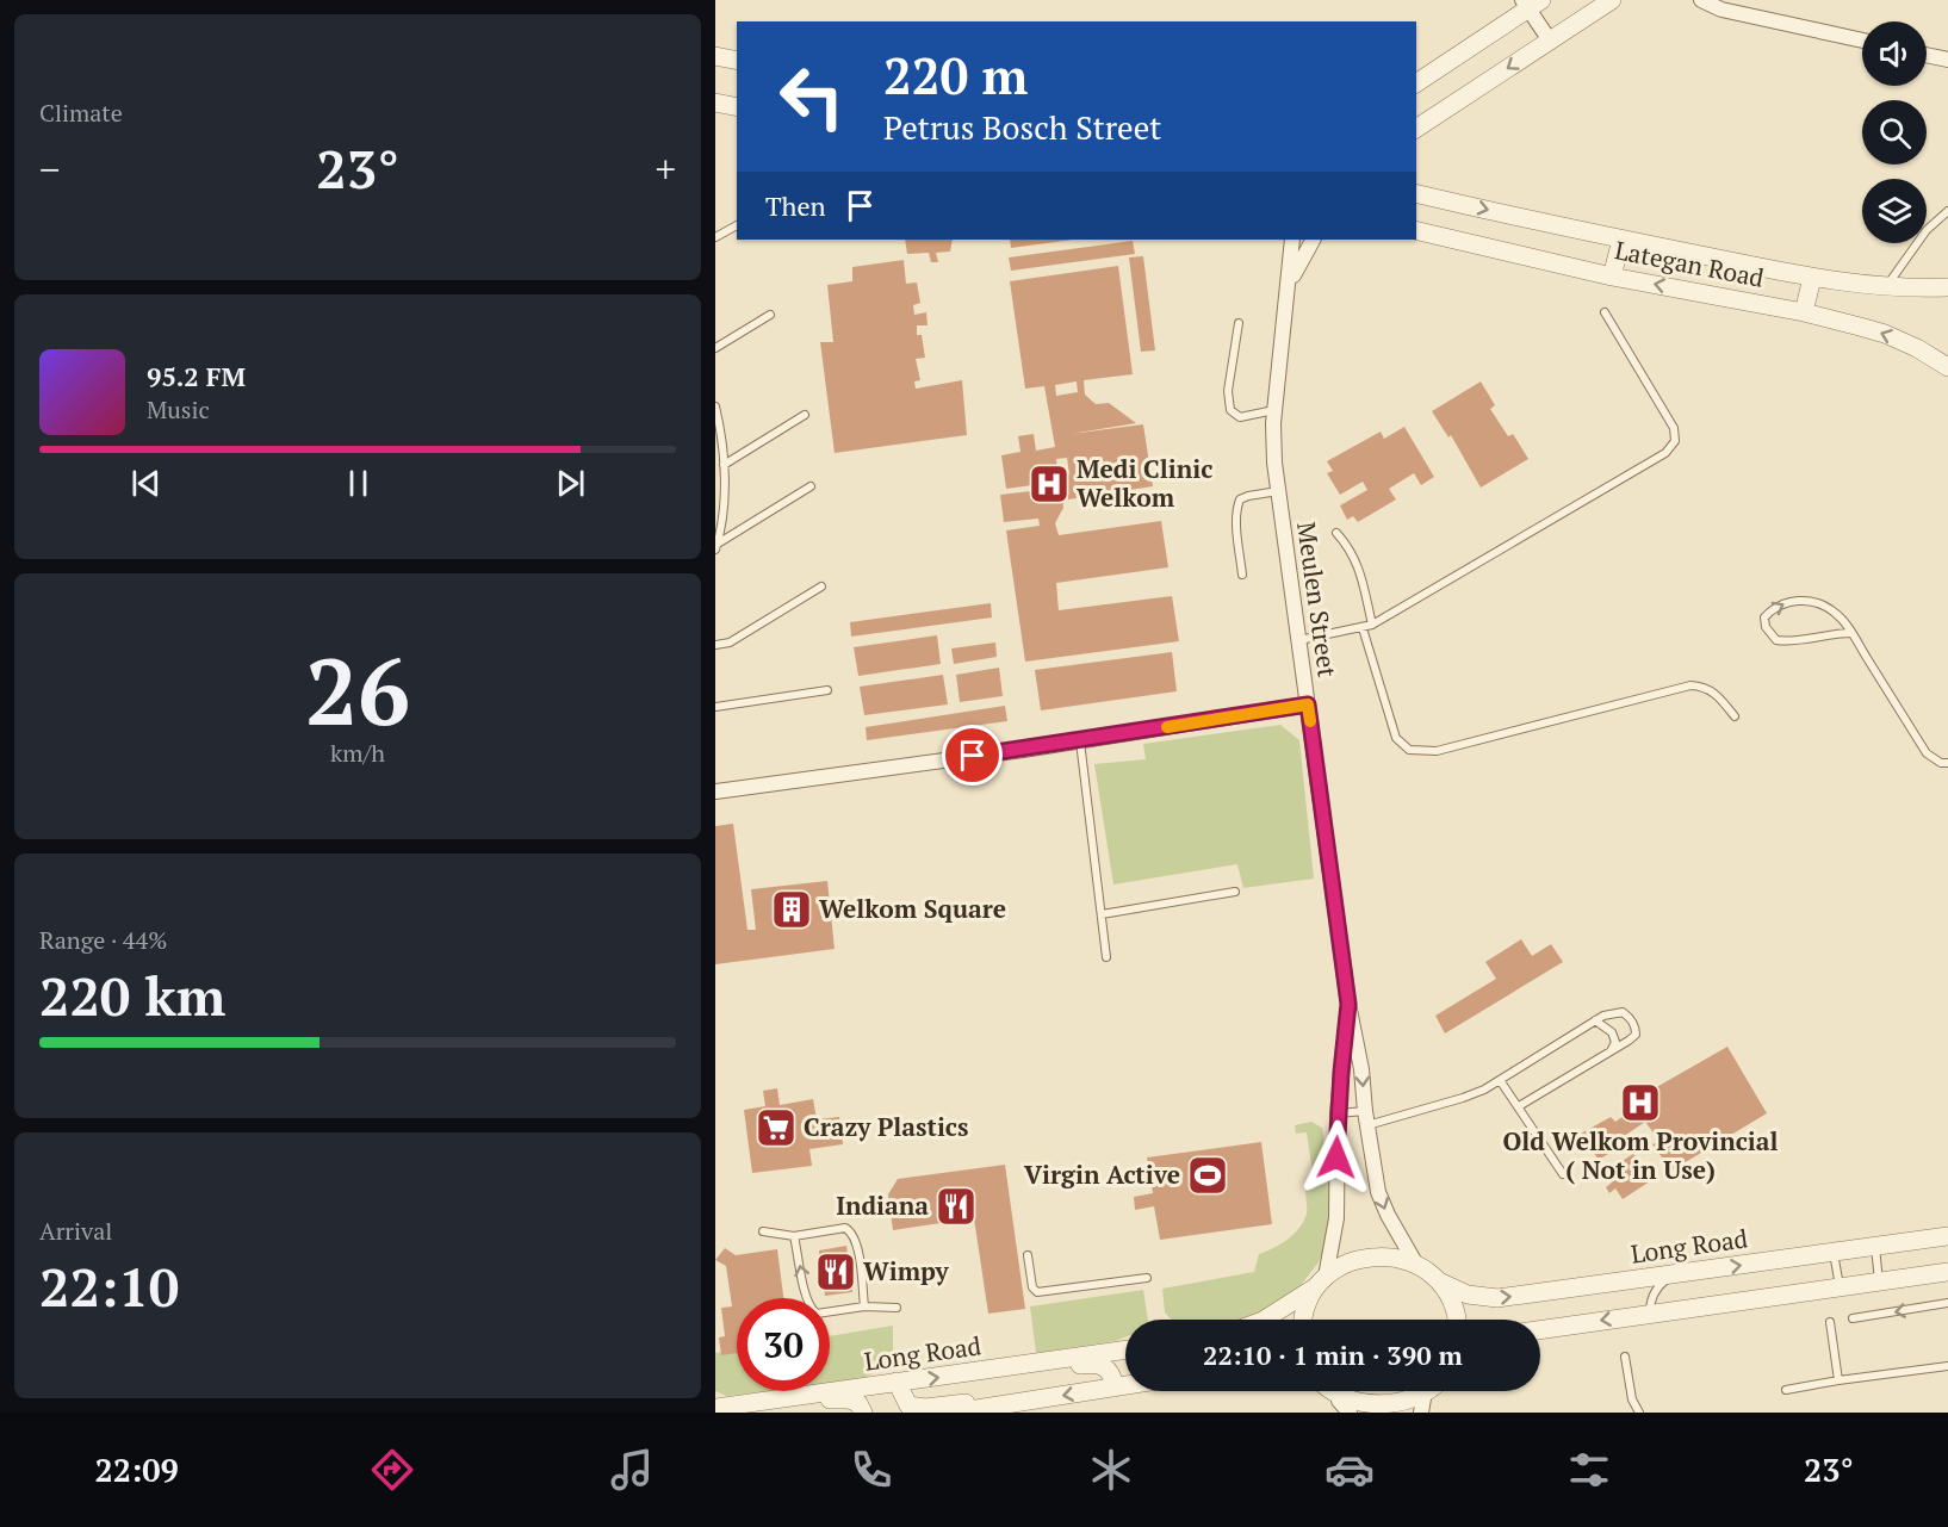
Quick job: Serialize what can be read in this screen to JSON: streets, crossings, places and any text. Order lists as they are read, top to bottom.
{
  "streets": {
    "street": ["Lategan Road", "Meulen Street", "Long Road"]
  },
  "places": {
    "hospital": ["Medi Clinic Welkom", "Old Welkom Provincial ( Not in Use)"],
    "building": ["Welkom Square"],
    "supermarket": ["Crazy Plastics"],
    "sports": ["Virgin Active"],
    "restaurant": ["Indiana", "Wimpy"]
  },
  "page": {
    "tile": [
      "Climate",
      ["26", "km/h"],
      ["Range · 44%", "220 km"],
      ["Arrival", "22:10"]
    ],
    "turn": ["220 m", "Petrus Bosch Street"],
    "heat": ["−", "23°", "+"],
    "then": "Then",
    "song": ["95.2 FM", "Music"],
    "limit": "30",
    "trip": "22:10 · 1 min · 390 m",
    "tabs": ["22:09", "23°"]
  }
}
